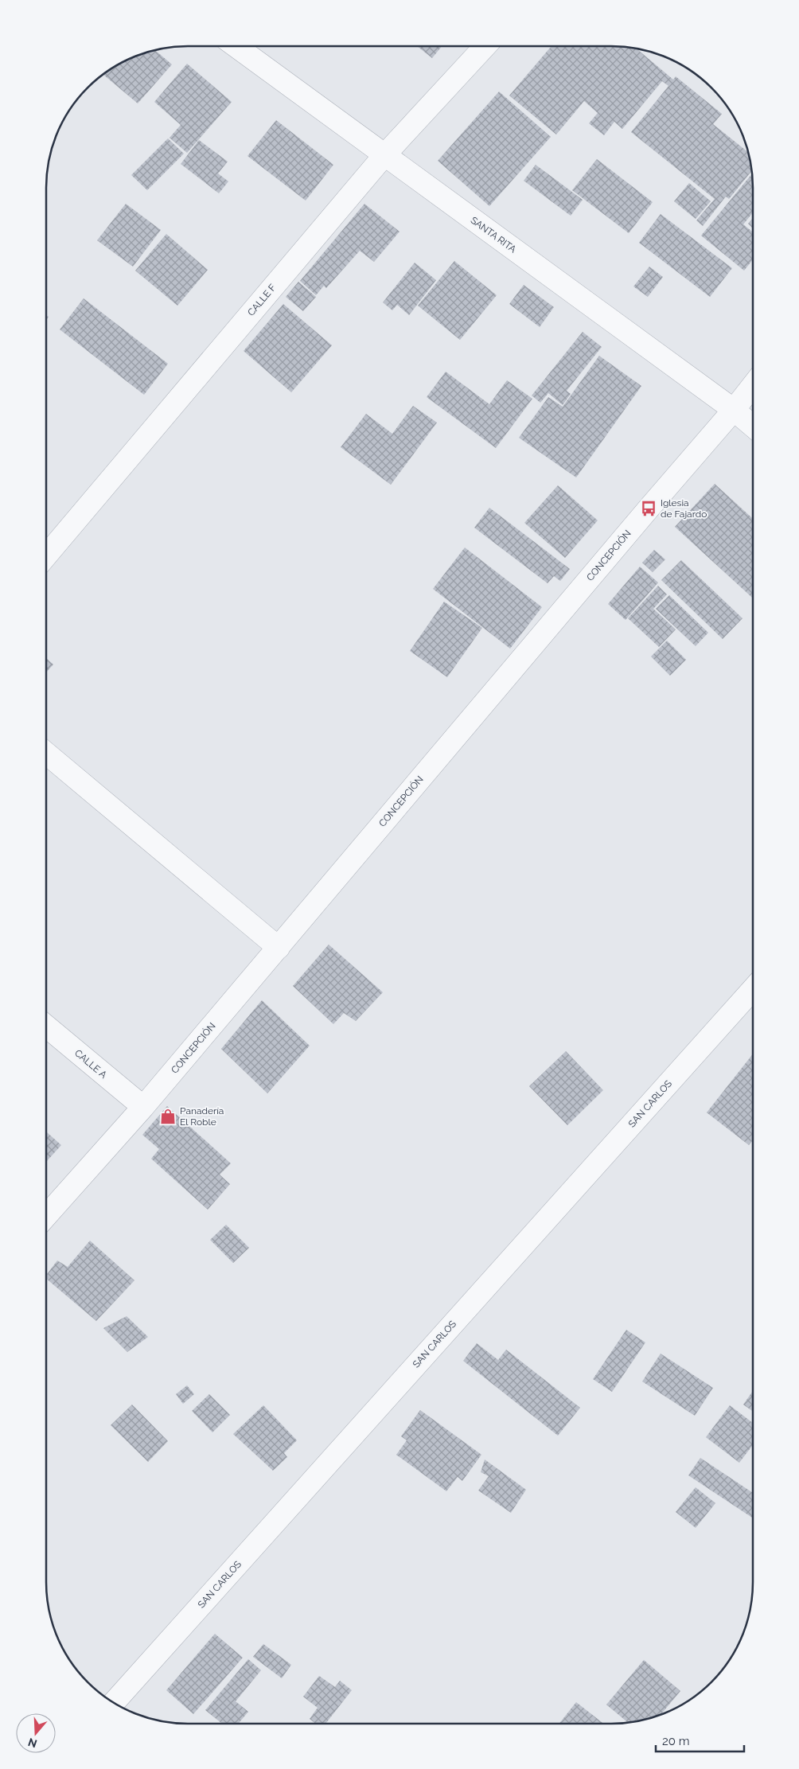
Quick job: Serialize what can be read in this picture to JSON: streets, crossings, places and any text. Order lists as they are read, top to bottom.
{
  "streets": {
    "street": [
      "SANTA RITA",
      "CALLE F",
      "CONCEPCIÓN",
      "CALLE A",
      "SAN CARLOS"
    ]
  },
  "crossings": [
    ["SANTA RITA", "CALLE F"],
    ["SANTA RITA", "CONCEPCIÓN"],
    ["CONCEPCIÓN", "CALLE A"]
  ],
  "places": {
    "bus stop": ["Iglesia de Fajardo"],
    "shop": ["Panadería El Roble"]
  },
  "scale_bar": "20 m",
  "north": "bottom"
}
